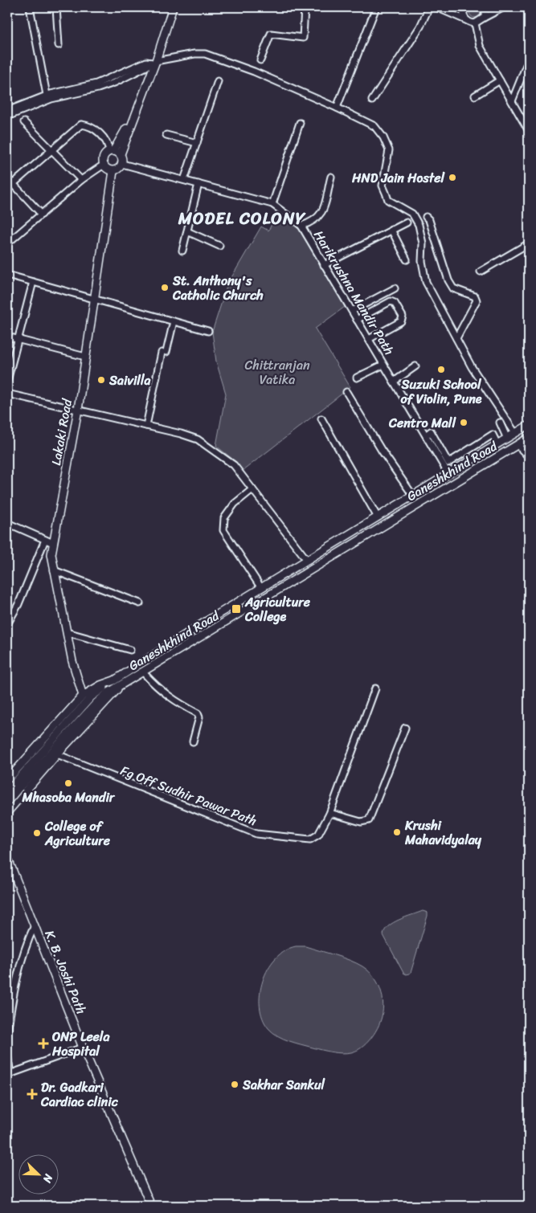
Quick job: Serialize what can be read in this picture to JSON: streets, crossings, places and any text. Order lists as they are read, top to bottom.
{
  "streets": {
    "main road": ["Lakaki Road", "Ganeshkhind Road", "K. B. Joshi Path"],
    "street": ["Harikrushna Mandir Path", "Fg Off Sudhir Pawar Path"]
  },
  "crossings": [
    ["Harikrushna Mandir Path", "Lakaki Road"],
    ["Harikrushna Mandir Path", "Ganeshkhind Road"],
    ["Lakaki Road", "Ganeshkhind Road"],
    ["Ganeshkhind Road", "Fg Off Sudhir Pawar Path"]
  ],
  "districts": ["MODEL COLONY"],
  "parks": ["Chittranjan Vatika"],
  "places": {
    "other": [
      "HND Jain Hostel",
      "St. Anthony's Catholic Church",
      "Suzuki School of Violin, Pune",
      "Saivilla",
      "Centro Mall",
      "Mhasoba Mandir",
      "Krushi Mahavidyalay",
      "College of Agriculture",
      "Sakhar Sankul"
    ],
    "transit": ["Agriculture College"],
    "health": ["ONP Leela Hospital", "Dr. Gadkari Cardiac clinic"]
  },
  "north": "bottom right"
}
